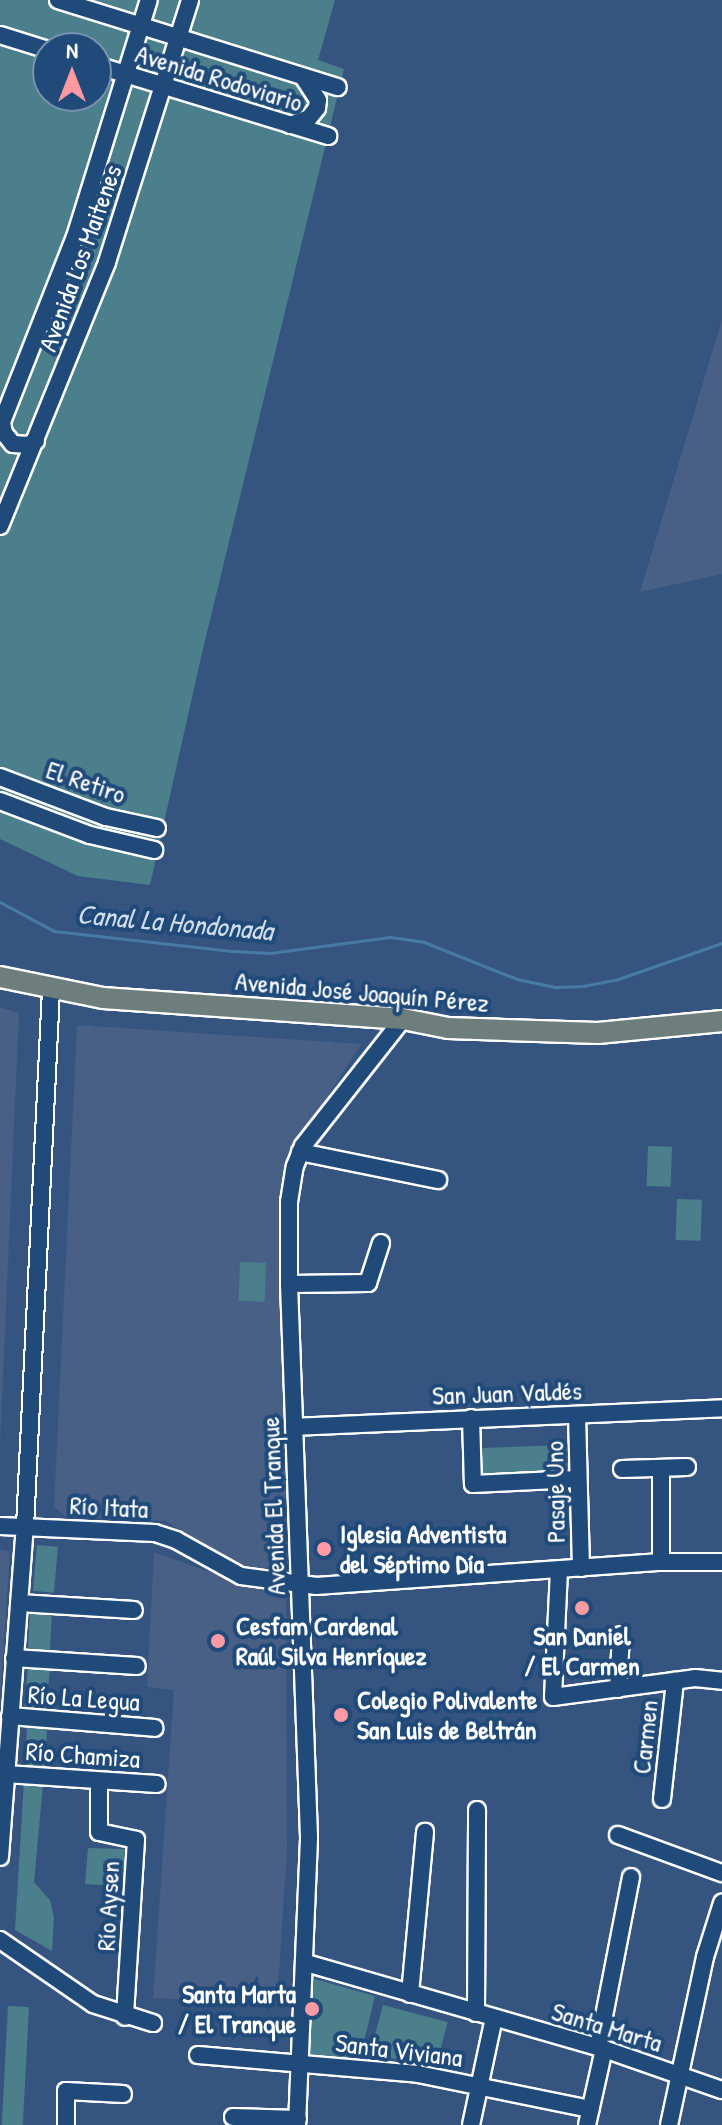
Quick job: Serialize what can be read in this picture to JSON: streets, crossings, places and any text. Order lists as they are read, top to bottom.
{
  "streets": {
    "main road": ["Avenida José Joaquín Pérez"],
    "street": [
      "Avenida Rodoviario",
      "Avenida Los Maitenes",
      "El Retiro",
      "San Juan Valdés",
      "Pasaje Uno",
      "Avenida El Tranque",
      "Río Itata",
      "Río La Legua",
      "Carmen",
      "Río Chamiza",
      "Río Aysen",
      "Santa Marta",
      "Santa Viviana"
    ]
  },
  "crossings": [
    ["Avenida Rodoviario", "Avenida Los Maitenes"],
    ["Avenida José Joaquín Pérez", "Avenida El Tranque"],
    ["San Juan Valdés", "Pasaje Uno"],
    ["San Juan Valdés", "Avenida El Tranque"],
    ["Pasaje Uno", "Río Itata"],
    ["Avenida El Tranque", "Río Itata"],
    ["Avenida El Tranque", "Santa Marta"],
    ["Avenida El Tranque", "Santa Viviana"],
    ["Río Itata", "Carmen"],
    ["Río Chamiza", "Río Aysen"]
  ],
  "water": ["Canal La Hondonada"],
  "places": [
    "Iglesia Adventista del Séptimo Día",
    "San Daniel / El Carmen",
    "Cesfam Cardenal Raúl Silva Henríquez",
    "Colegio Polivalente San Luis de Beltrán",
    "Santa Marta / El Tranque"
  ],
  "north": "top"
}
